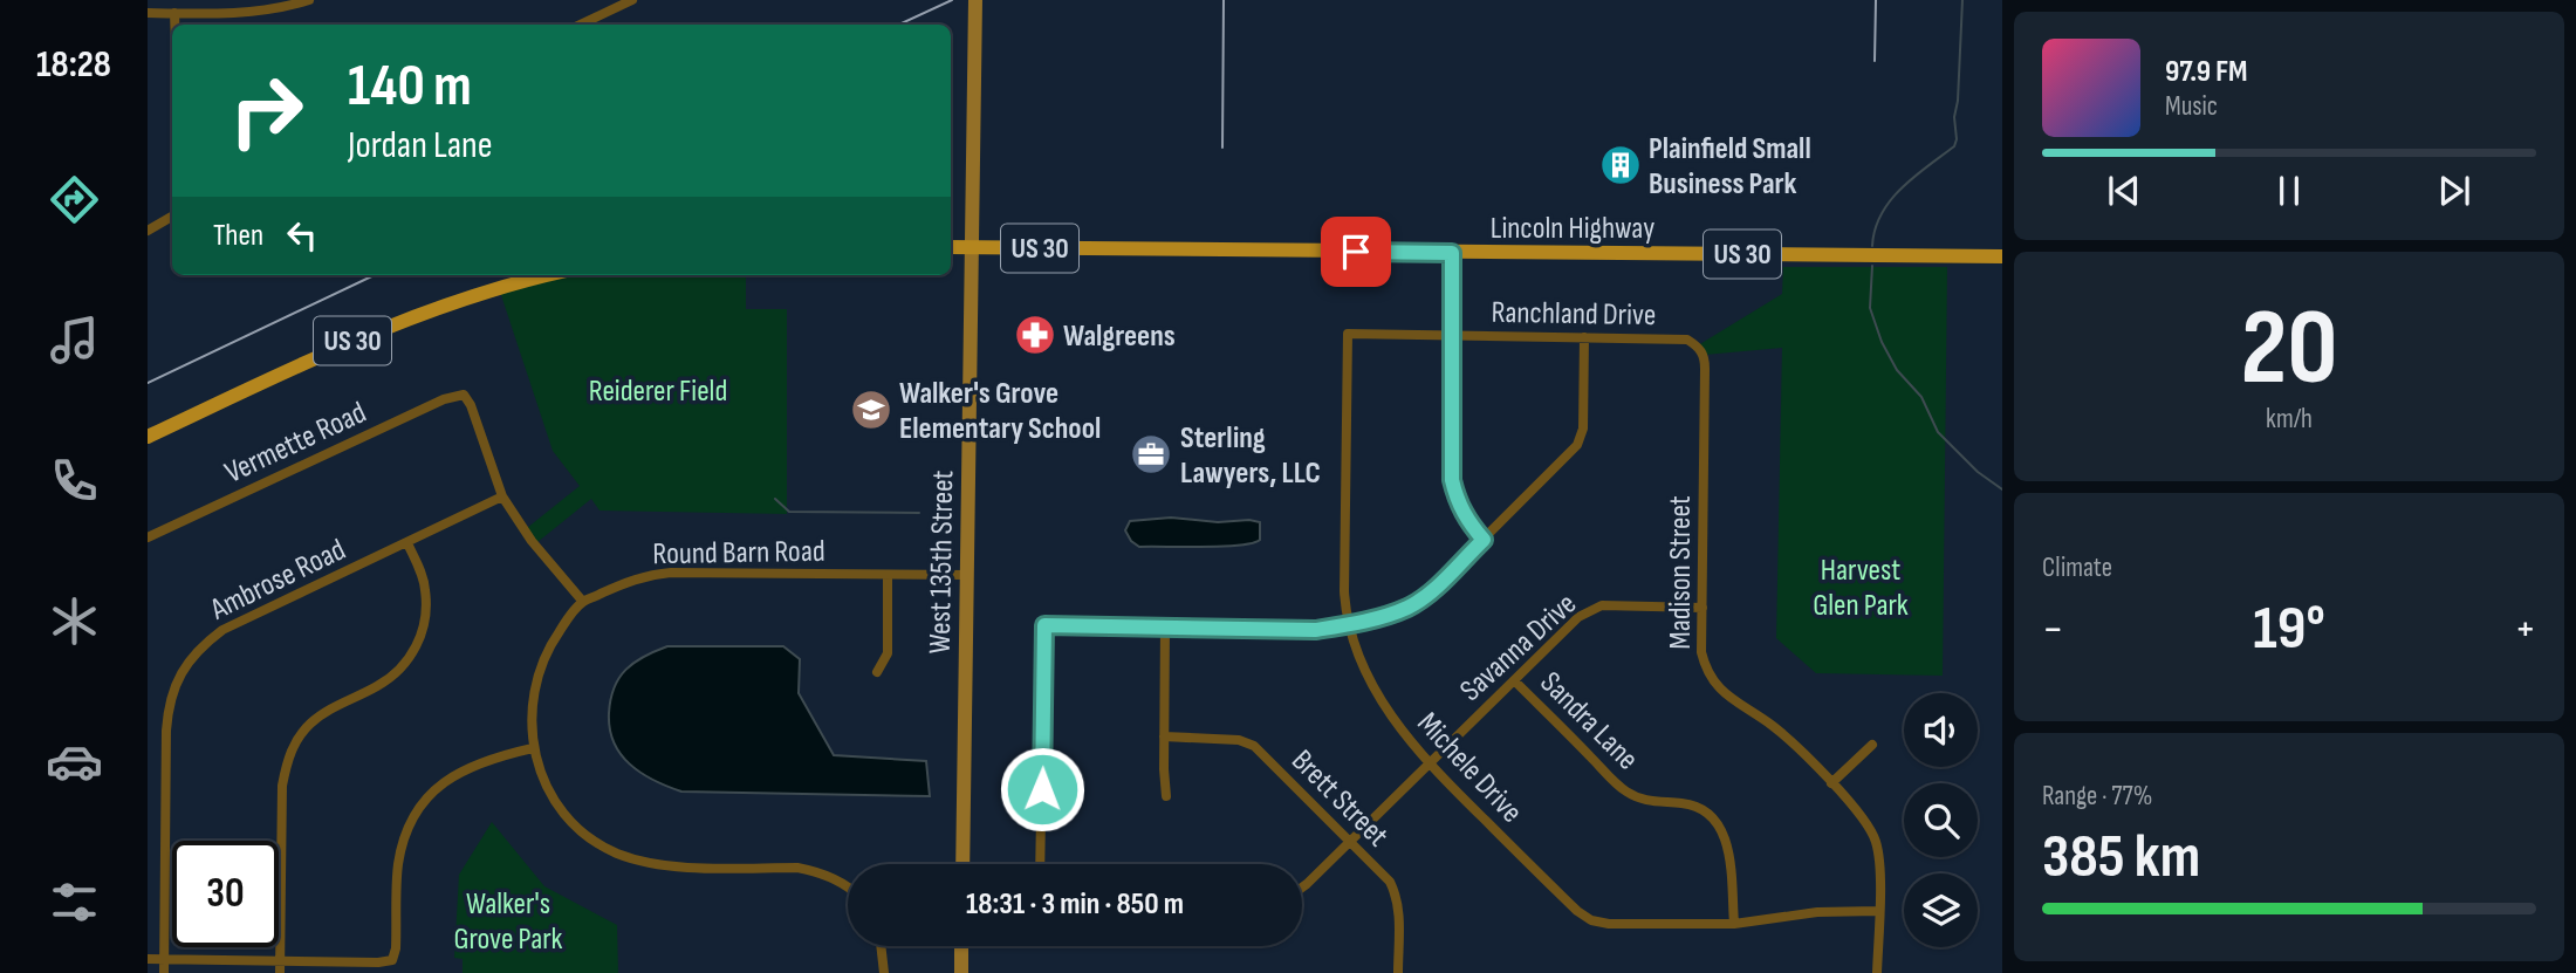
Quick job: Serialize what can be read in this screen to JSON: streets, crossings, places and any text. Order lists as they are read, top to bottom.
{
  "streets": {
    "main road": ["Lincoln Highway", "US 30"],
    "street": [
      "Ranchland Drive",
      "Vermette Road",
      "Round Barn Road",
      "West 135th Street",
      "Madison Street",
      "Ambrose Road",
      "Savanna Drive",
      "Sandra Lane",
      "Michele Drive",
      "Brett Street"
    ]
  },
  "crossings": [
    ["Lincoln Highway", "West 135th Street"],
    ["Ranchland Drive", "Madison Street"],
    ["Ranchland Drive", "Michele Drive"],
    ["Vermette Road", "Ambrose Road"],
    ["Round Barn Road", "West 135th Street"],
    ["Madison Street", "Savanna Drive"],
    ["Madison Street", "Michele Drive"],
    ["Savanna Drive", "Sandra Lane"],
    ["Savanna Drive", "Michele Drive"],
    ["Savanna Drive", "Brett Street"],
    ["Sandra Lane", "Michele Drive"]
  ],
  "parks": ["Reiderer Field", "Harvest Glen Park", "Walker's Grove Park"],
  "places": {
    "building": ["Plainfield Small Business Park"],
    "pharmacy": ["Walgreens"],
    "school or university": ["Walker's Grove Elementary School"],
    "office": ["Sterling Lawyers, LLC"]
  },
  "page": {
    "tabs": "18:28",
    "turn": ["140 m", "Jordan Lane"],
    "song": ["97.9 FM", "Music"],
    "then": "Then",
    "tile": [
      ["20", "km/h"],
      "Climate",
      ["Range · 77%", "385 km"]
    ],
    "heat": ["−", "19°", "+"],
    "limit": "30",
    "trip": "18:31 · 3 min · 850 m"
  }
}
